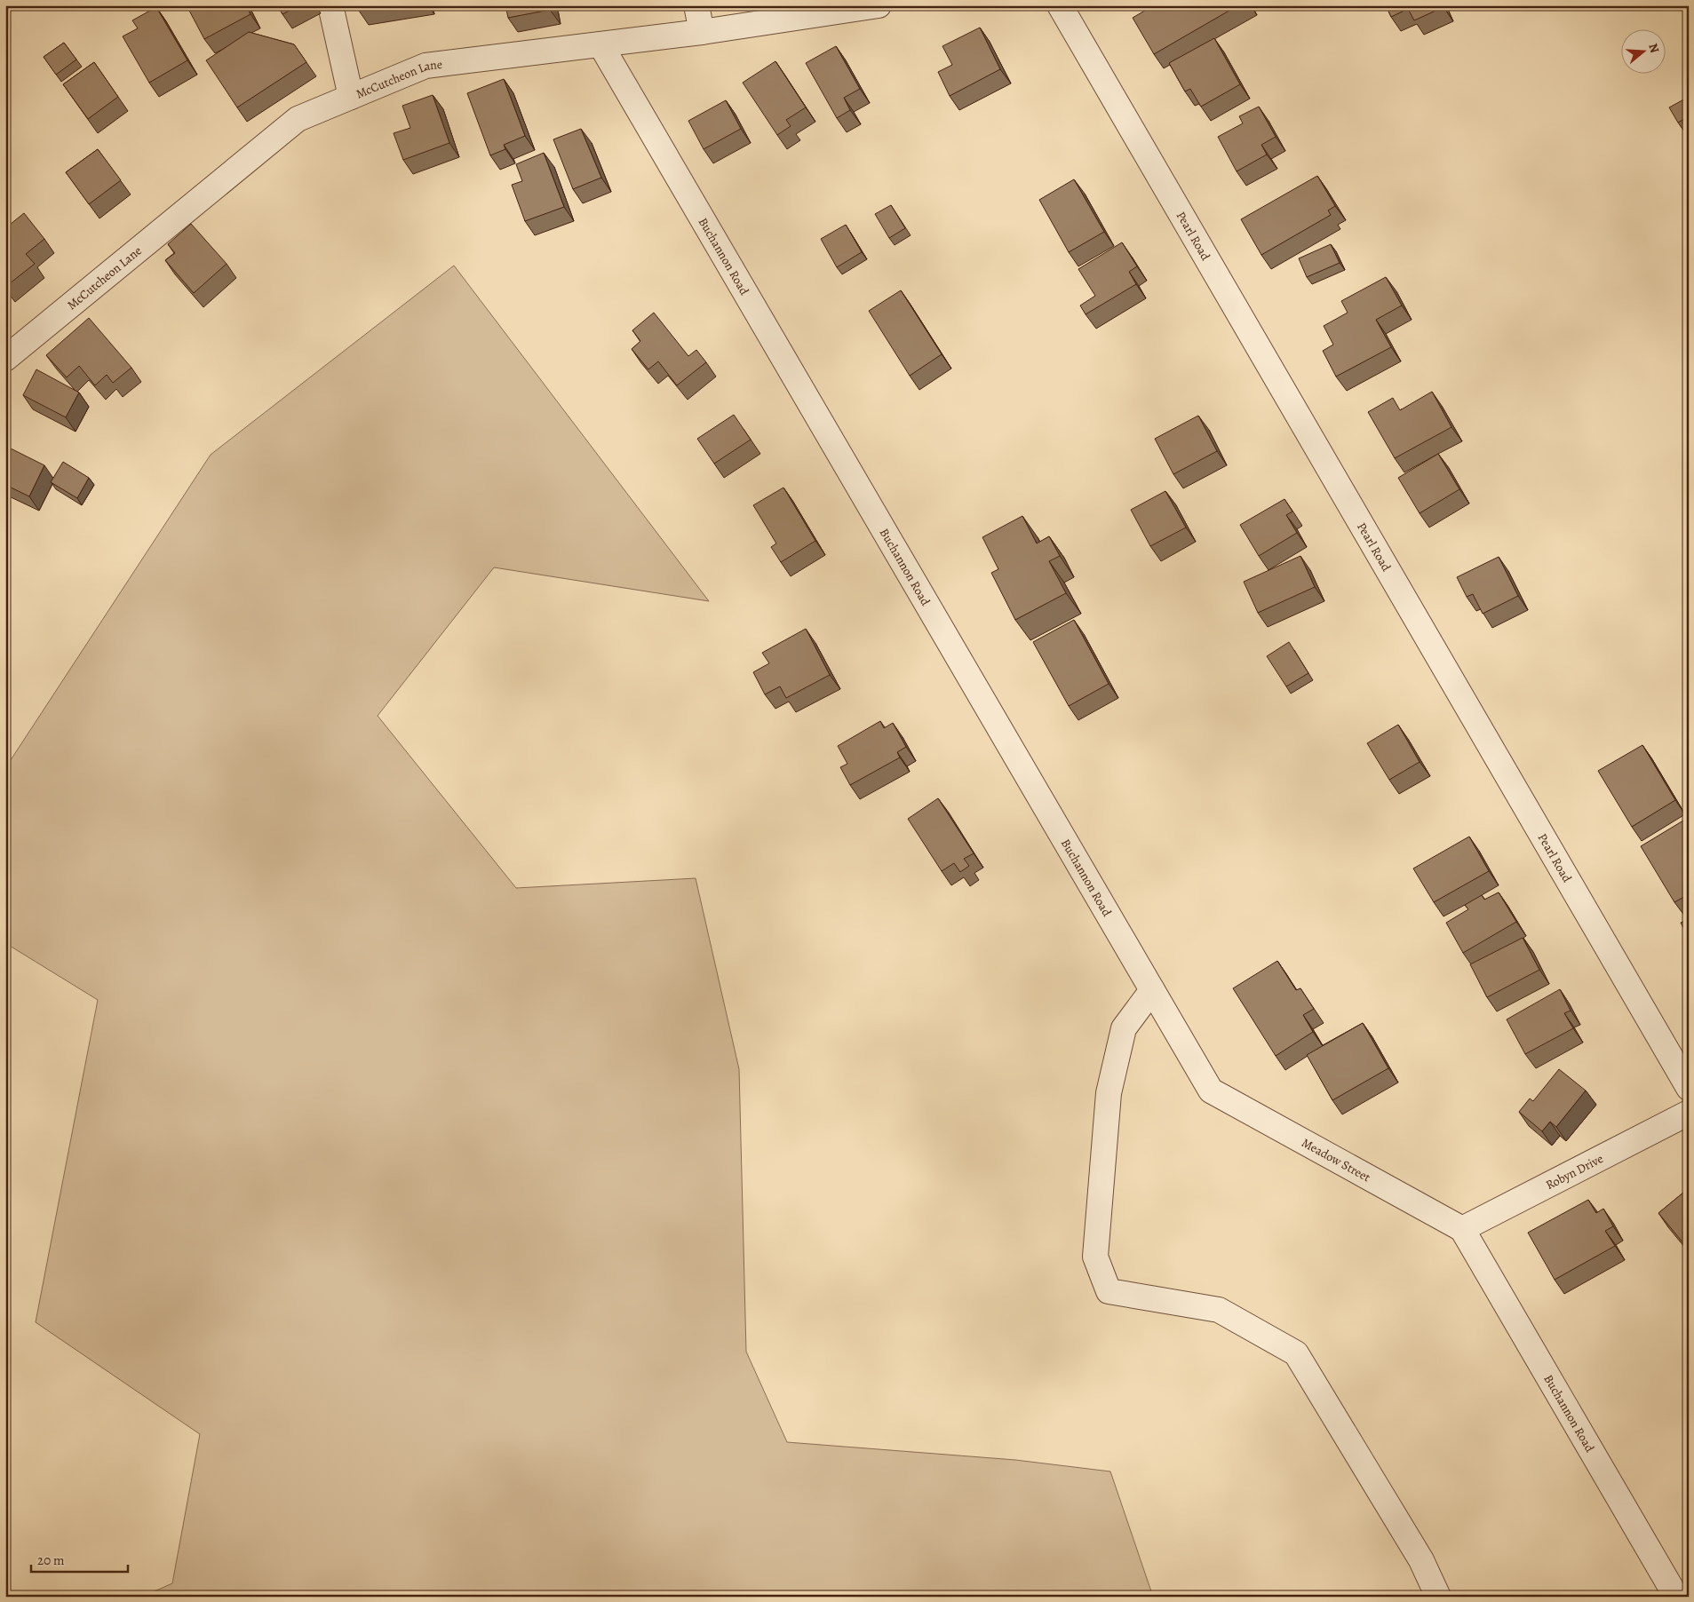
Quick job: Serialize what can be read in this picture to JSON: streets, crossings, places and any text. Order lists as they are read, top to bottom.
{
  "streets": {
    "street": [
      "McCutcheon Lane",
      "Pearl Road",
      "Buchannon Road",
      "Meadow Street",
      "Robyn Drive"
    ]
  },
  "crossings": [
    ["McCutcheon Lane", "Buchannon Road"],
    ["Buchannon Road", "Meadow Street"],
    ["Buchannon Road", "Robyn Drive"],
    ["Meadow Street", "Robyn Drive"]
  ],
  "scale_bar": "20 m",
  "north": "right"
}
